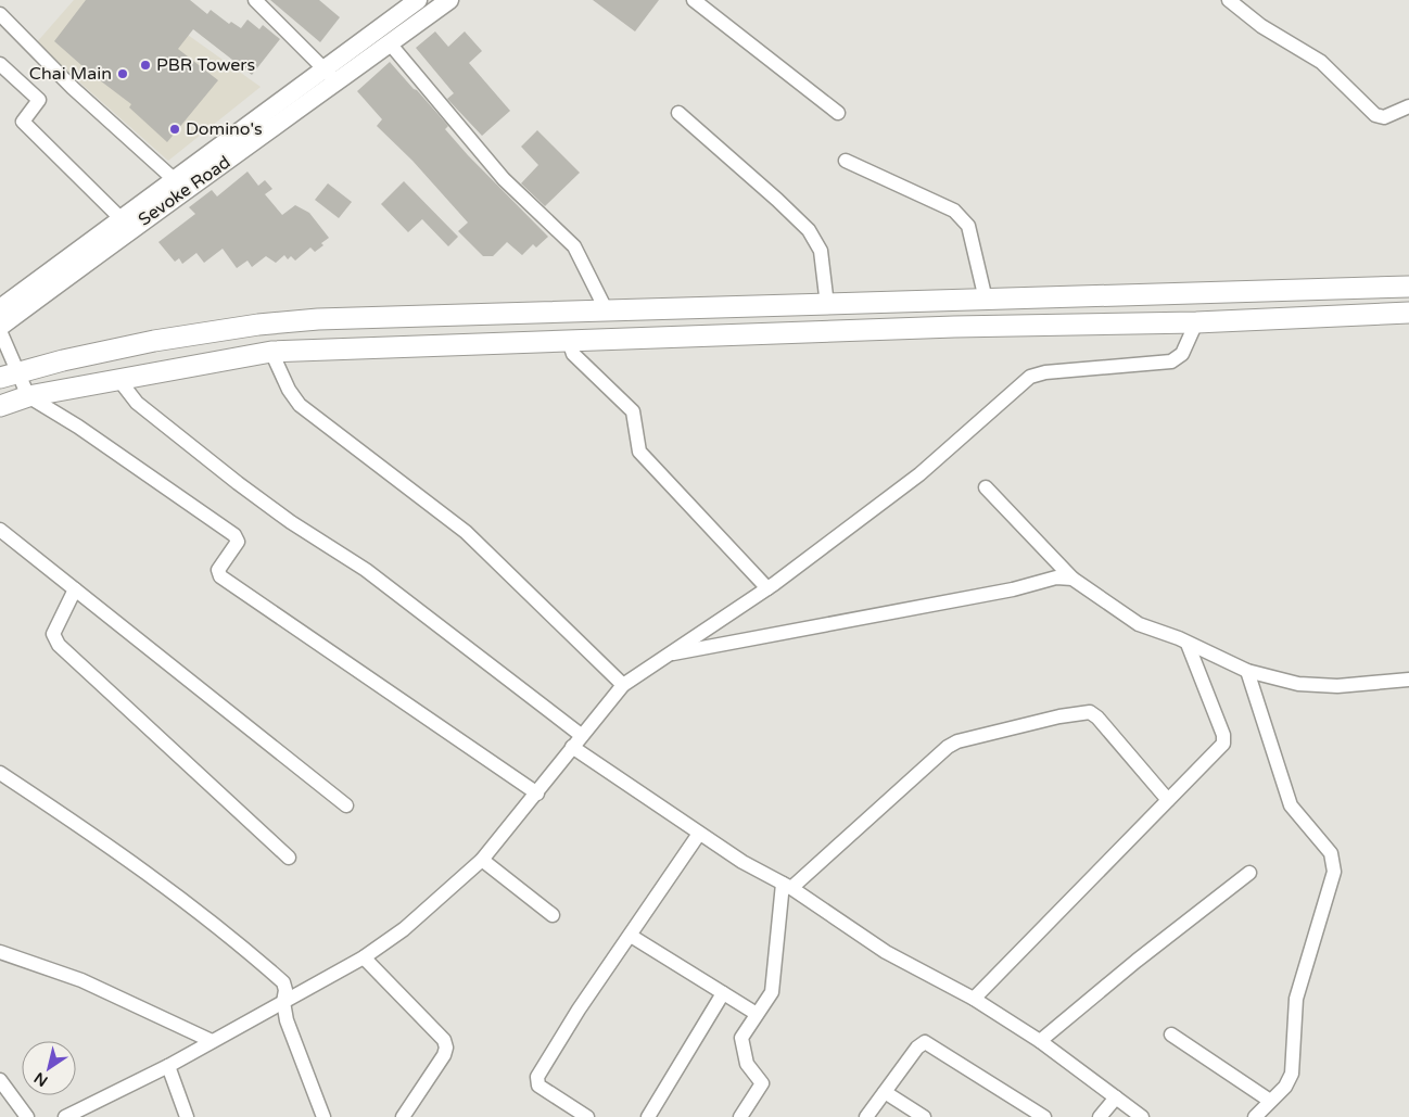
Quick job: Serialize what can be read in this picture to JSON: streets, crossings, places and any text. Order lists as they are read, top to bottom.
{
  "streets": {
    "main road": ["Sevoke Road"]
  },
  "places": ["PBR Towers", "Chai Main", "Domino's"],
  "north": "bottom left"
}
